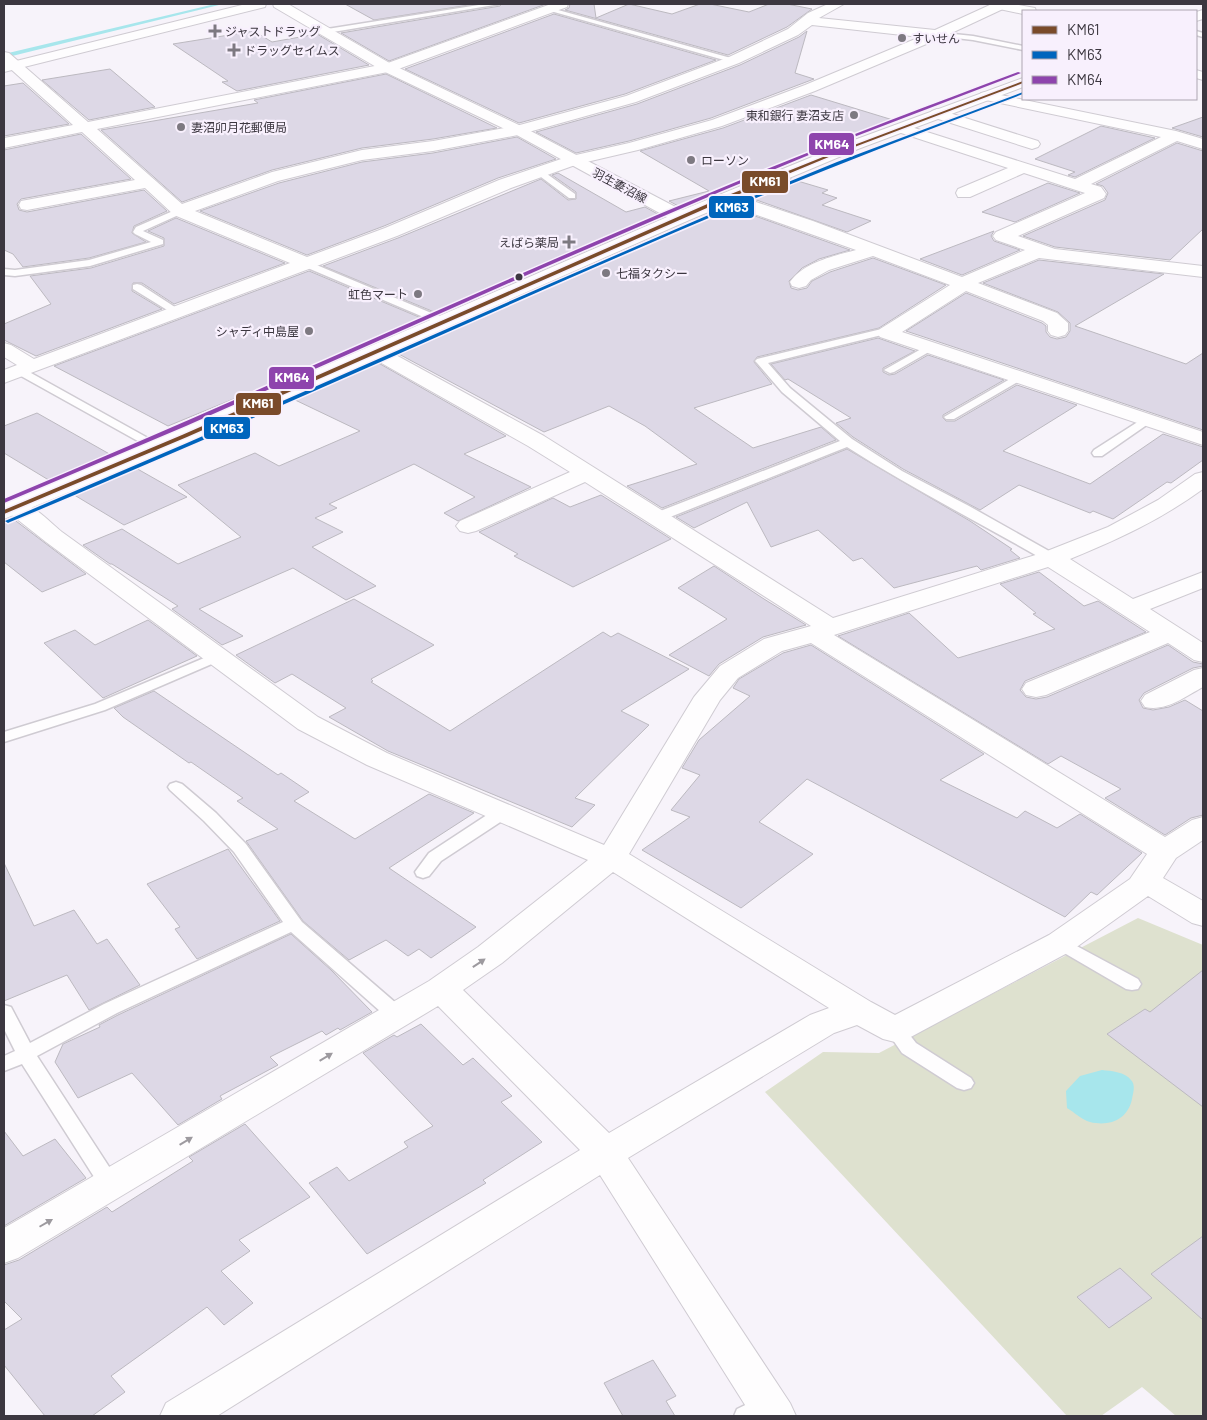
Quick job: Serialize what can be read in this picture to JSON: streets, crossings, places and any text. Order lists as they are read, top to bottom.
{
  "streets": {
    "street": ["羽生妻沼線"]
  },
  "places": {
    "health": ["ジャストドラッグ", "ドラッグセイムス", "えばら薬局"],
    "other": [
      "すいせん",
      "東和銀行 妻沼支店",
      "妻沼卯月花郵便局",
      "ローソン",
      "七福タクシー",
      "虹色マート",
      "シャディ中島屋"
    ]
  },
  "lines": ["transit line KM64", "transit line KM61", "transit line KM63"],
  "legend": ["KM61", "KM63", "KM64"]
}
